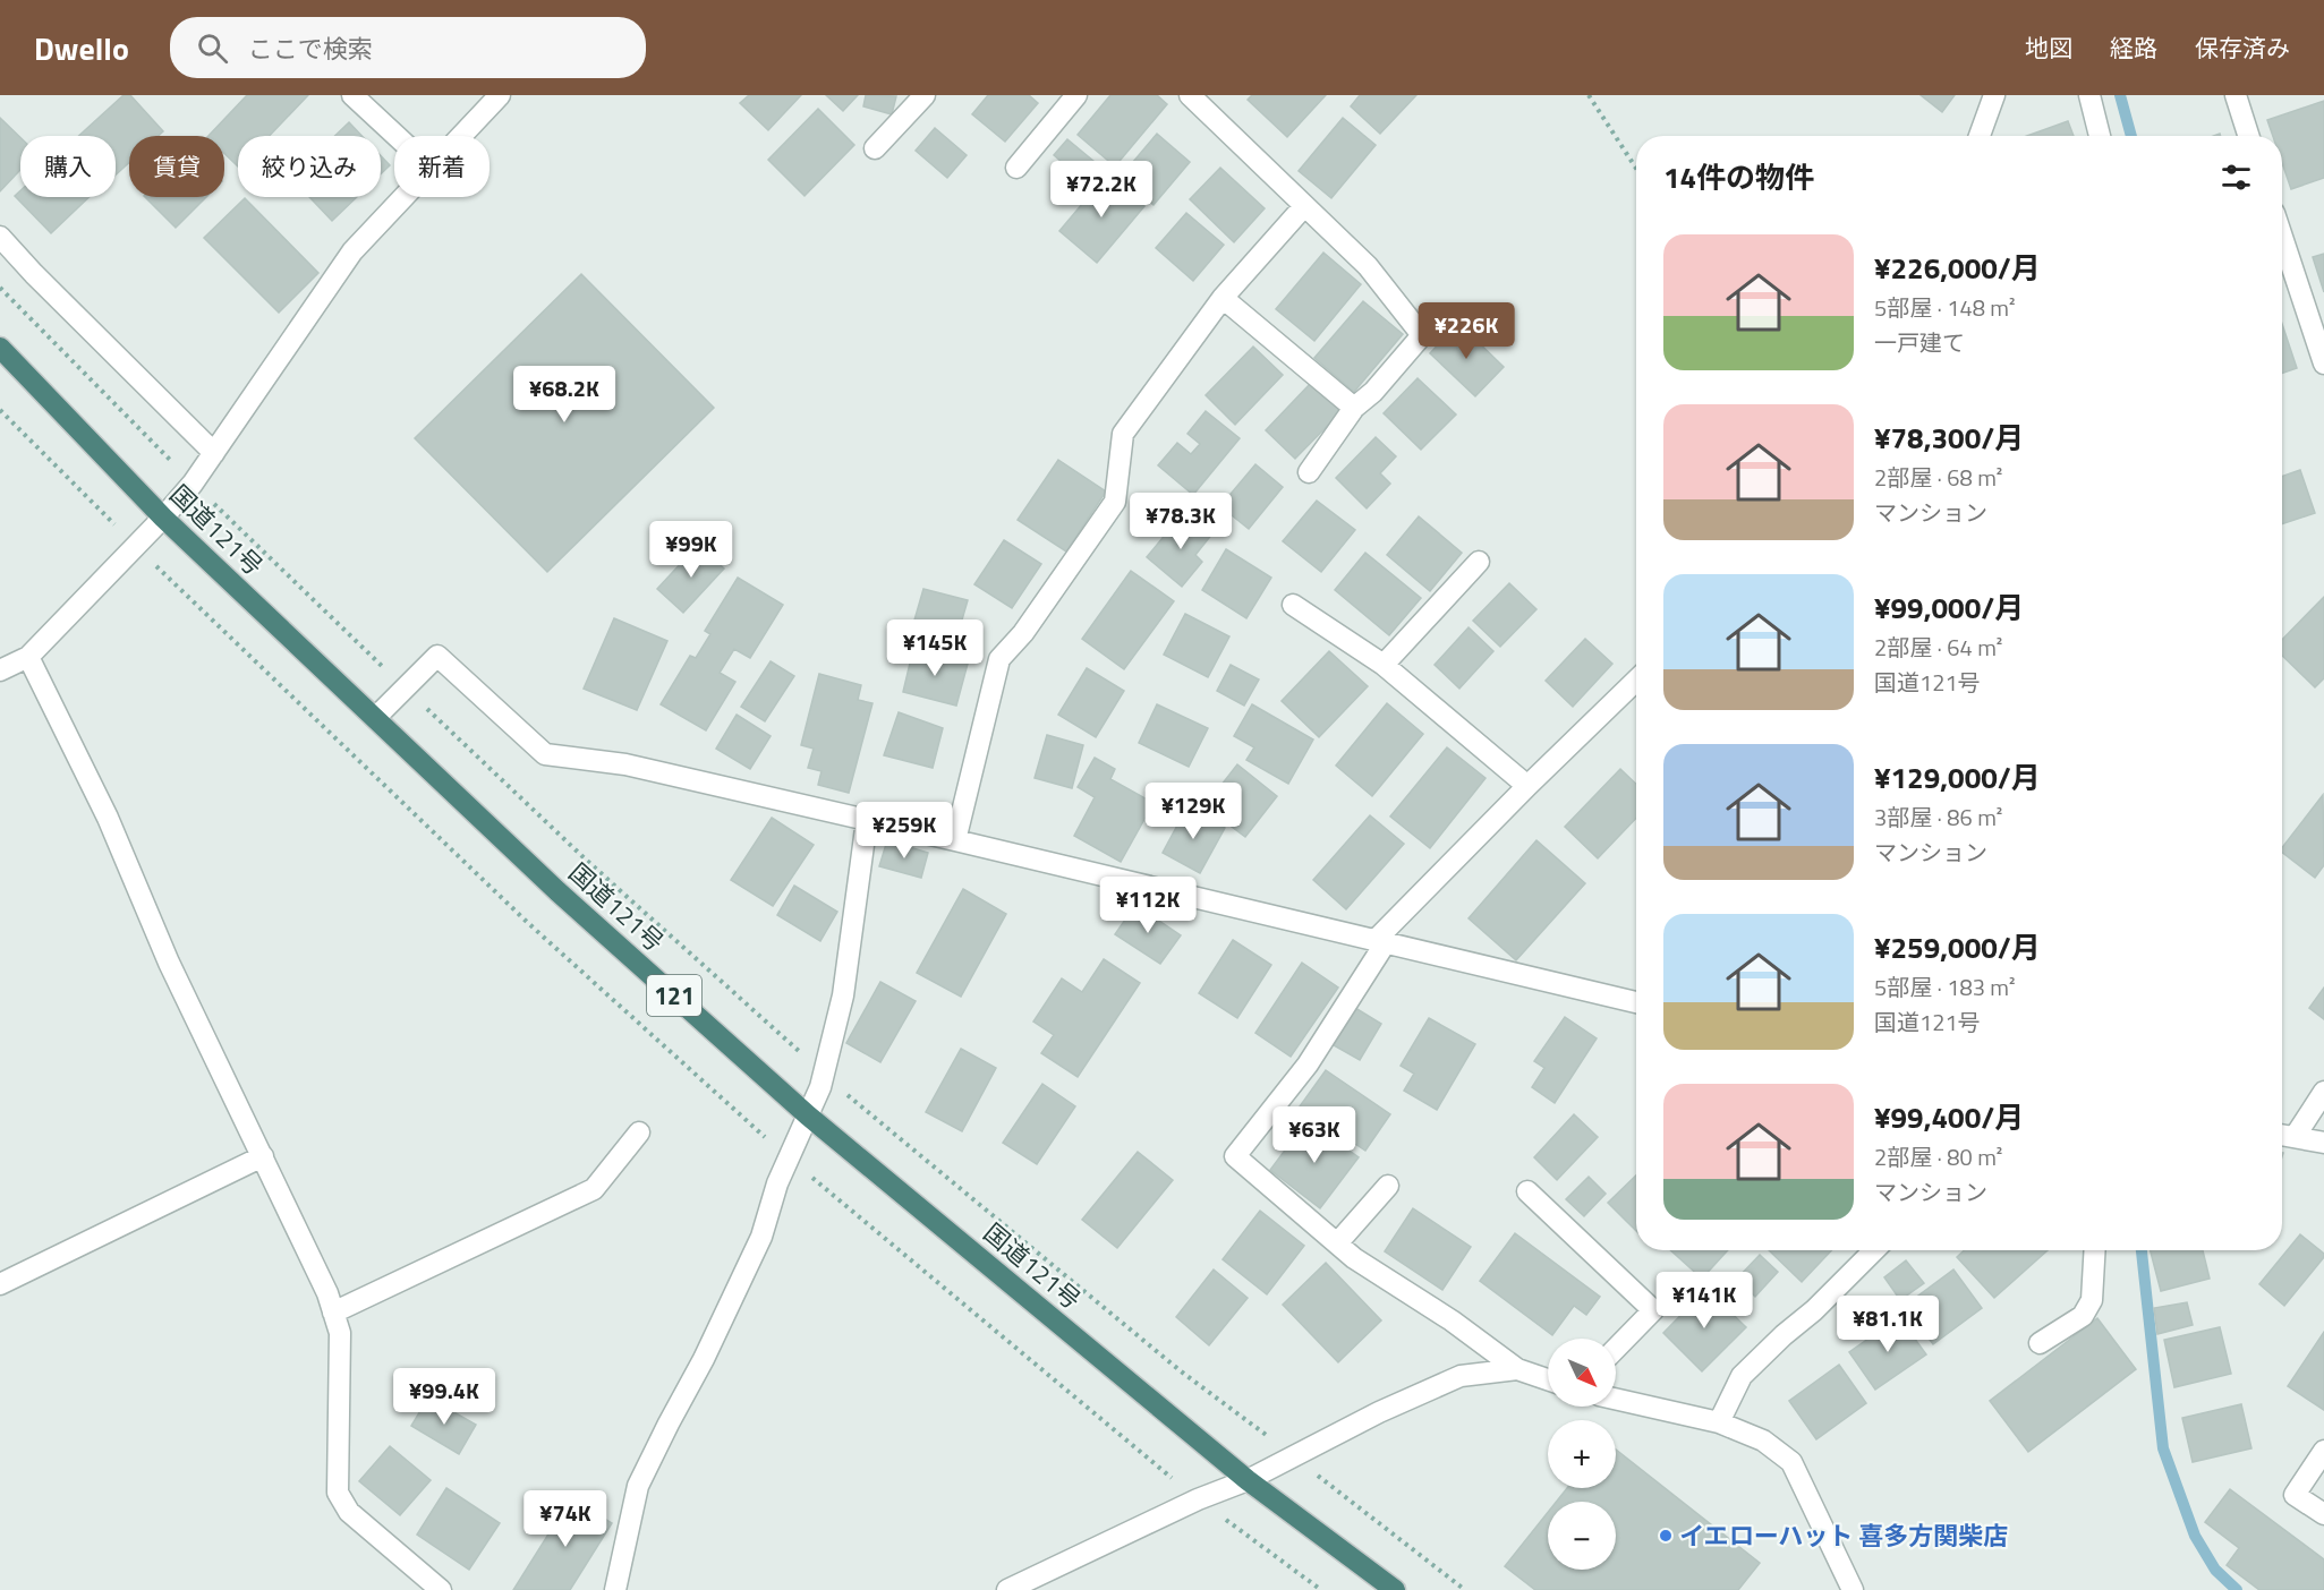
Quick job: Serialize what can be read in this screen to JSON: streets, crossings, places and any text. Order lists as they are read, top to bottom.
{
  "streets": {
    "highway": ["国道121号", "121"]
  },
  "places": ["イエローハット 喜多方関柴店"],
  "north": "bottom right",
  "page": {
    "header": "Dwello",
    "search": "ここで検索",
    "nav": ["地図", "経路", "保存済み"],
    "chip": [
      "購入",
      "賃貸",
      "絞り込み",
      "新着"
    ],
    "heading": "14件の物件",
    "price": [
      "¥72.2K",
      "¥226K",
      "¥68.2K",
      "¥78.3K",
      "¥99K",
      "¥145K",
      "¥129K",
      "¥259K",
      "¥112K",
      "¥63K",
      "¥141K",
      "¥81.1K",
      "¥99.4K",
      "¥74K"
    ],
    "list": [
      {
        "name": "¥226,000/月",
        "note": "5部屋 · 148 m² · 一戸建て"
      },
      {
        "name": "¥78,300/月",
        "note": "2部屋 · 68 m² · マンション"
      },
      {
        "name": "¥99,000/月",
        "note": "2部屋 · 64 m² · 国道121号"
      },
      {
        "name": "¥129,000/月",
        "note": "3部屋 · 86 m² · マンション"
      },
      {
        "name": "¥259,000/月",
        "note": "5部屋 · 183 m² · 国道121号"
      },
      {
        "name": "¥99,400/月",
        "note": "2部屋 · 80 m² · マンション"
      }
    ],
    "map_buttons": ["+", "−"]
  }
}
